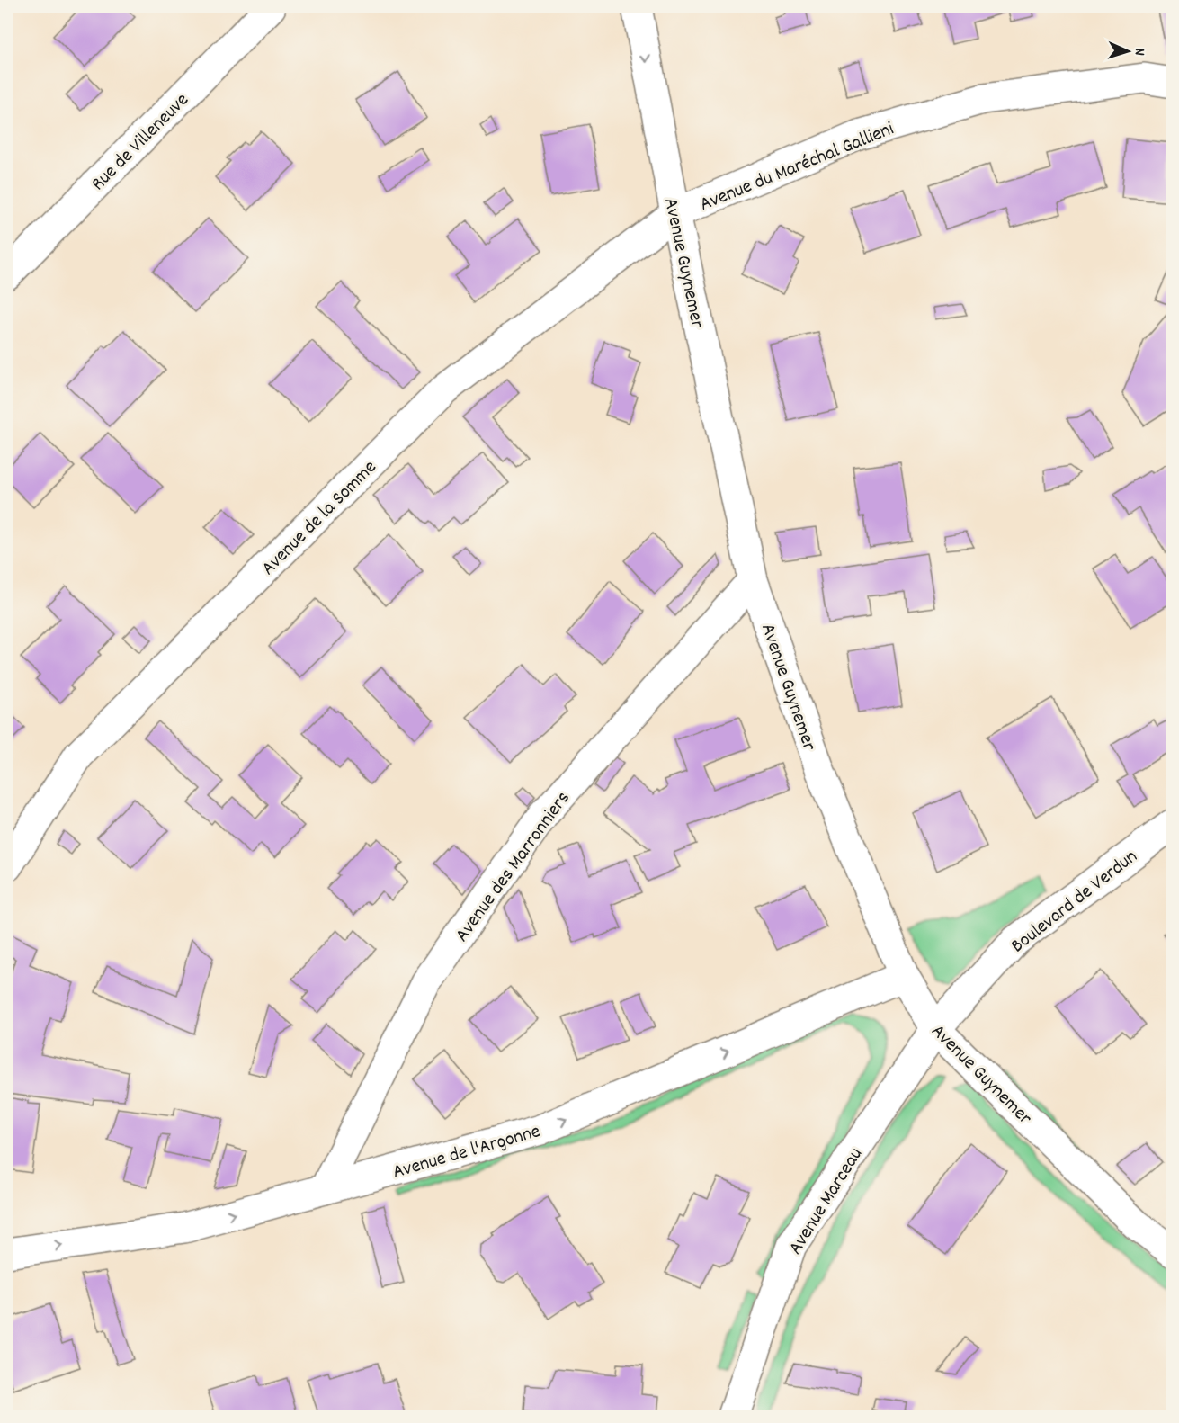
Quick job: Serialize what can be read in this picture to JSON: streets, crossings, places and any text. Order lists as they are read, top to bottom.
{
  "streets": {
    "street": [
      "Rue de Villeneuve",
      "Avenue du Maréchal Gallieni",
      "Avenue Guynemer",
      "Avenue de la Somme",
      "Avenue des Marronniers",
      "Boulevard de Verdun",
      "Avenue de l'Argonne",
      "Avenue Marceau"
    ]
  },
  "crossings": [
    ["Avenue du Maréchal Gallieni", "Avenue Guynemer"],
    ["Avenue du Maréchal Gallieni", "Avenue de la Somme"],
    ["Avenue Guynemer", "Avenue de la Somme"],
    ["Avenue Guynemer", "Avenue des Marronniers"],
    ["Avenue Guynemer", "Boulevard de Verdun"],
    ["Avenue Guynemer", "Avenue de l'Argonne"],
    ["Avenue Guynemer", "Avenue Marceau"],
    ["Avenue des Marronniers", "Avenue de l'Argonne"],
    ["Boulevard de Verdun", "Avenue Marceau"]
  ],
  "one_way": ["Avenue de l'Argonne"],
  "north": "right"
}
